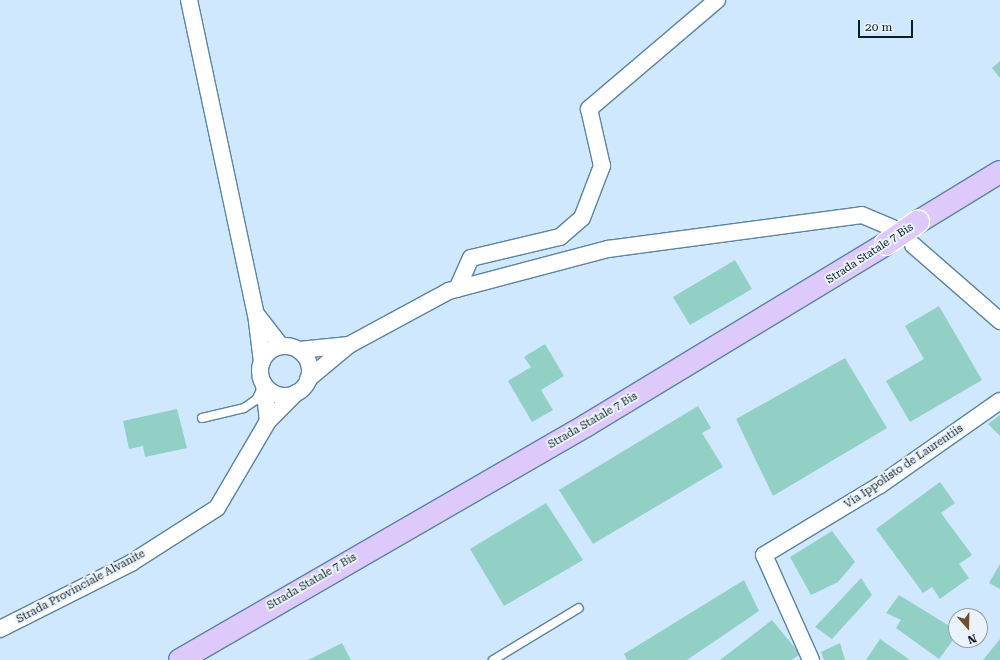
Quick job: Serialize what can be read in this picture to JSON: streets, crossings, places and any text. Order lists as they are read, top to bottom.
{
  "streets": {
    "main road": ["Strada Statale 7 Bis"],
    "street": ["Via Ippolisto de Laurentiis", "Strada Provinciale Alvanite"]
  },
  "scale_bar": "20 m",
  "north": "bottom"
}
